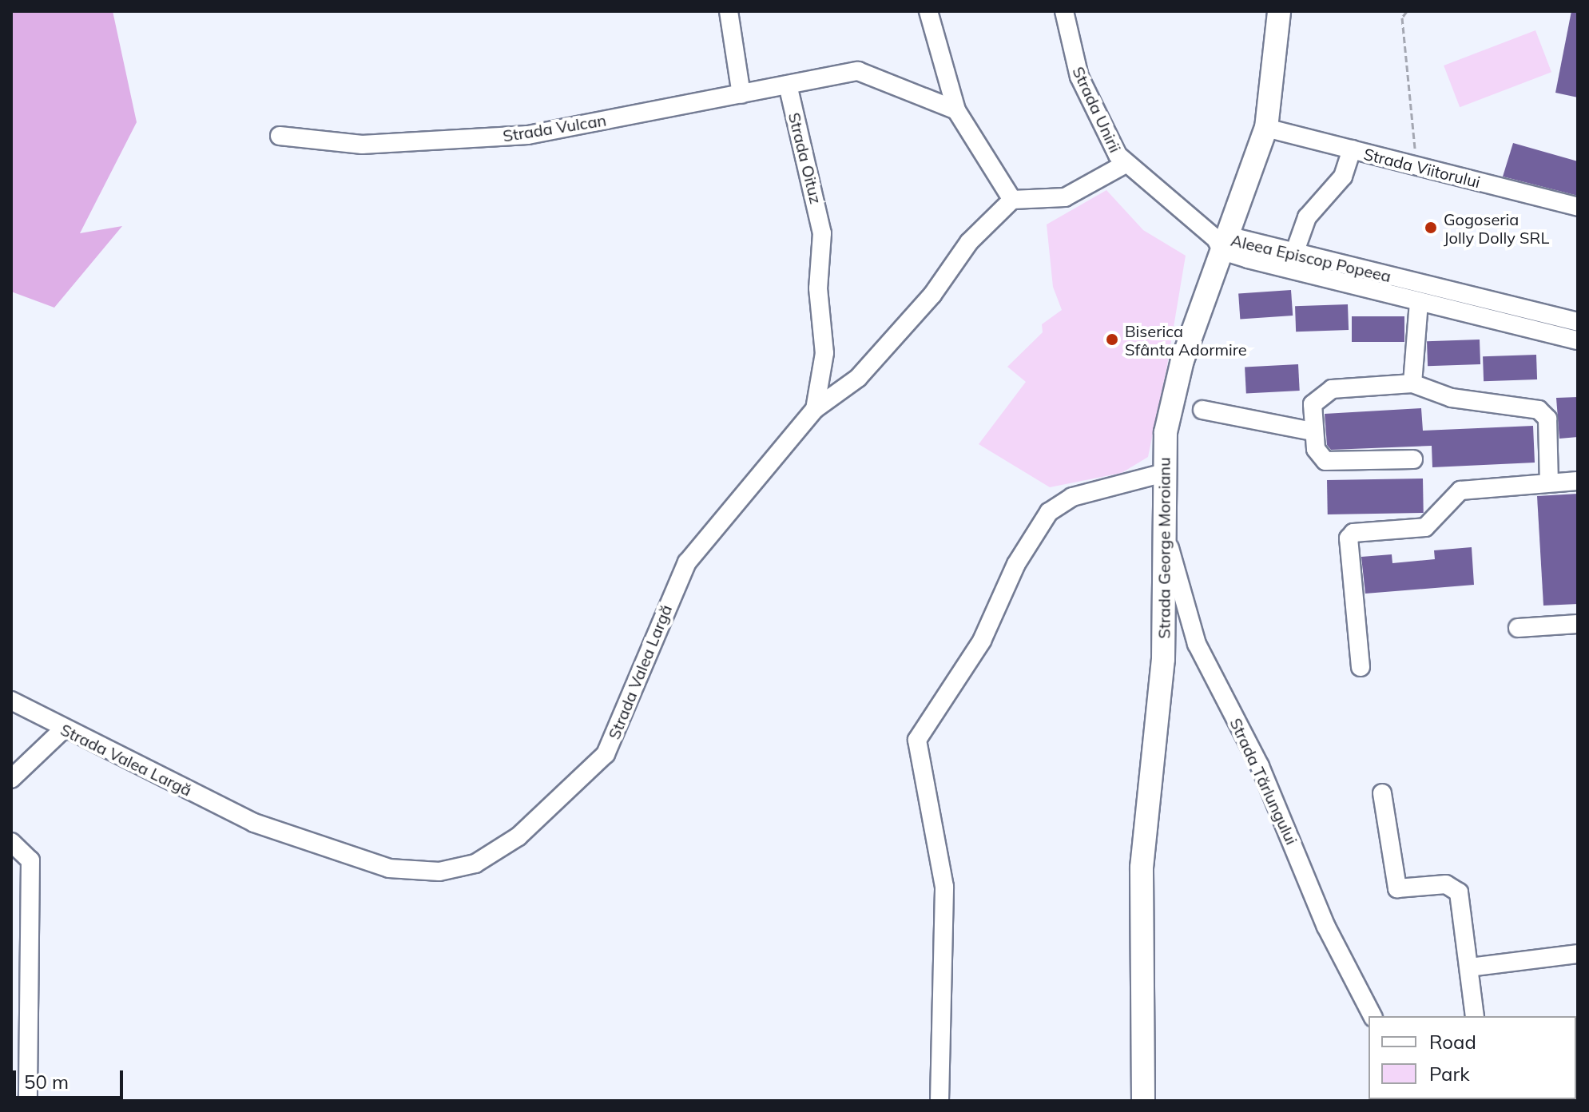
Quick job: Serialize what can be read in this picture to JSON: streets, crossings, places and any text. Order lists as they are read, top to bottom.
{
  "streets": {
    "main road": ["Strada George Moroianu"],
    "street": [
      "Strada Unirii",
      "Strada Vulcan",
      "Strada Oituz",
      "Strada Viitorului",
      "Aleea Episcop Popeea",
      "Strada Valea Largă",
      "Strada Tărlungului"
    ]
  },
  "crossings": [
    ["Strada Unirii", "Aleea Episcop Popeea"],
    ["Strada Unirii", "Strada George Moroianu"],
    ["Strada Vulcan", "Strada Oituz"],
    ["Strada Oituz", "Strada Valea Largă"],
    ["Strada Viitorului", "Strada George Moroianu"],
    ["Aleea Episcop Popeea", "Strada George Moroianu"],
    ["Strada George Moroianu", "Strada Tărlungului"]
  ],
  "places": ["Gogoseria Jolly Dolly SRL", "Biserica Sfânta Adormire"],
  "legend": ["Road", "Park"],
  "scale_bar": "50 m"
}
